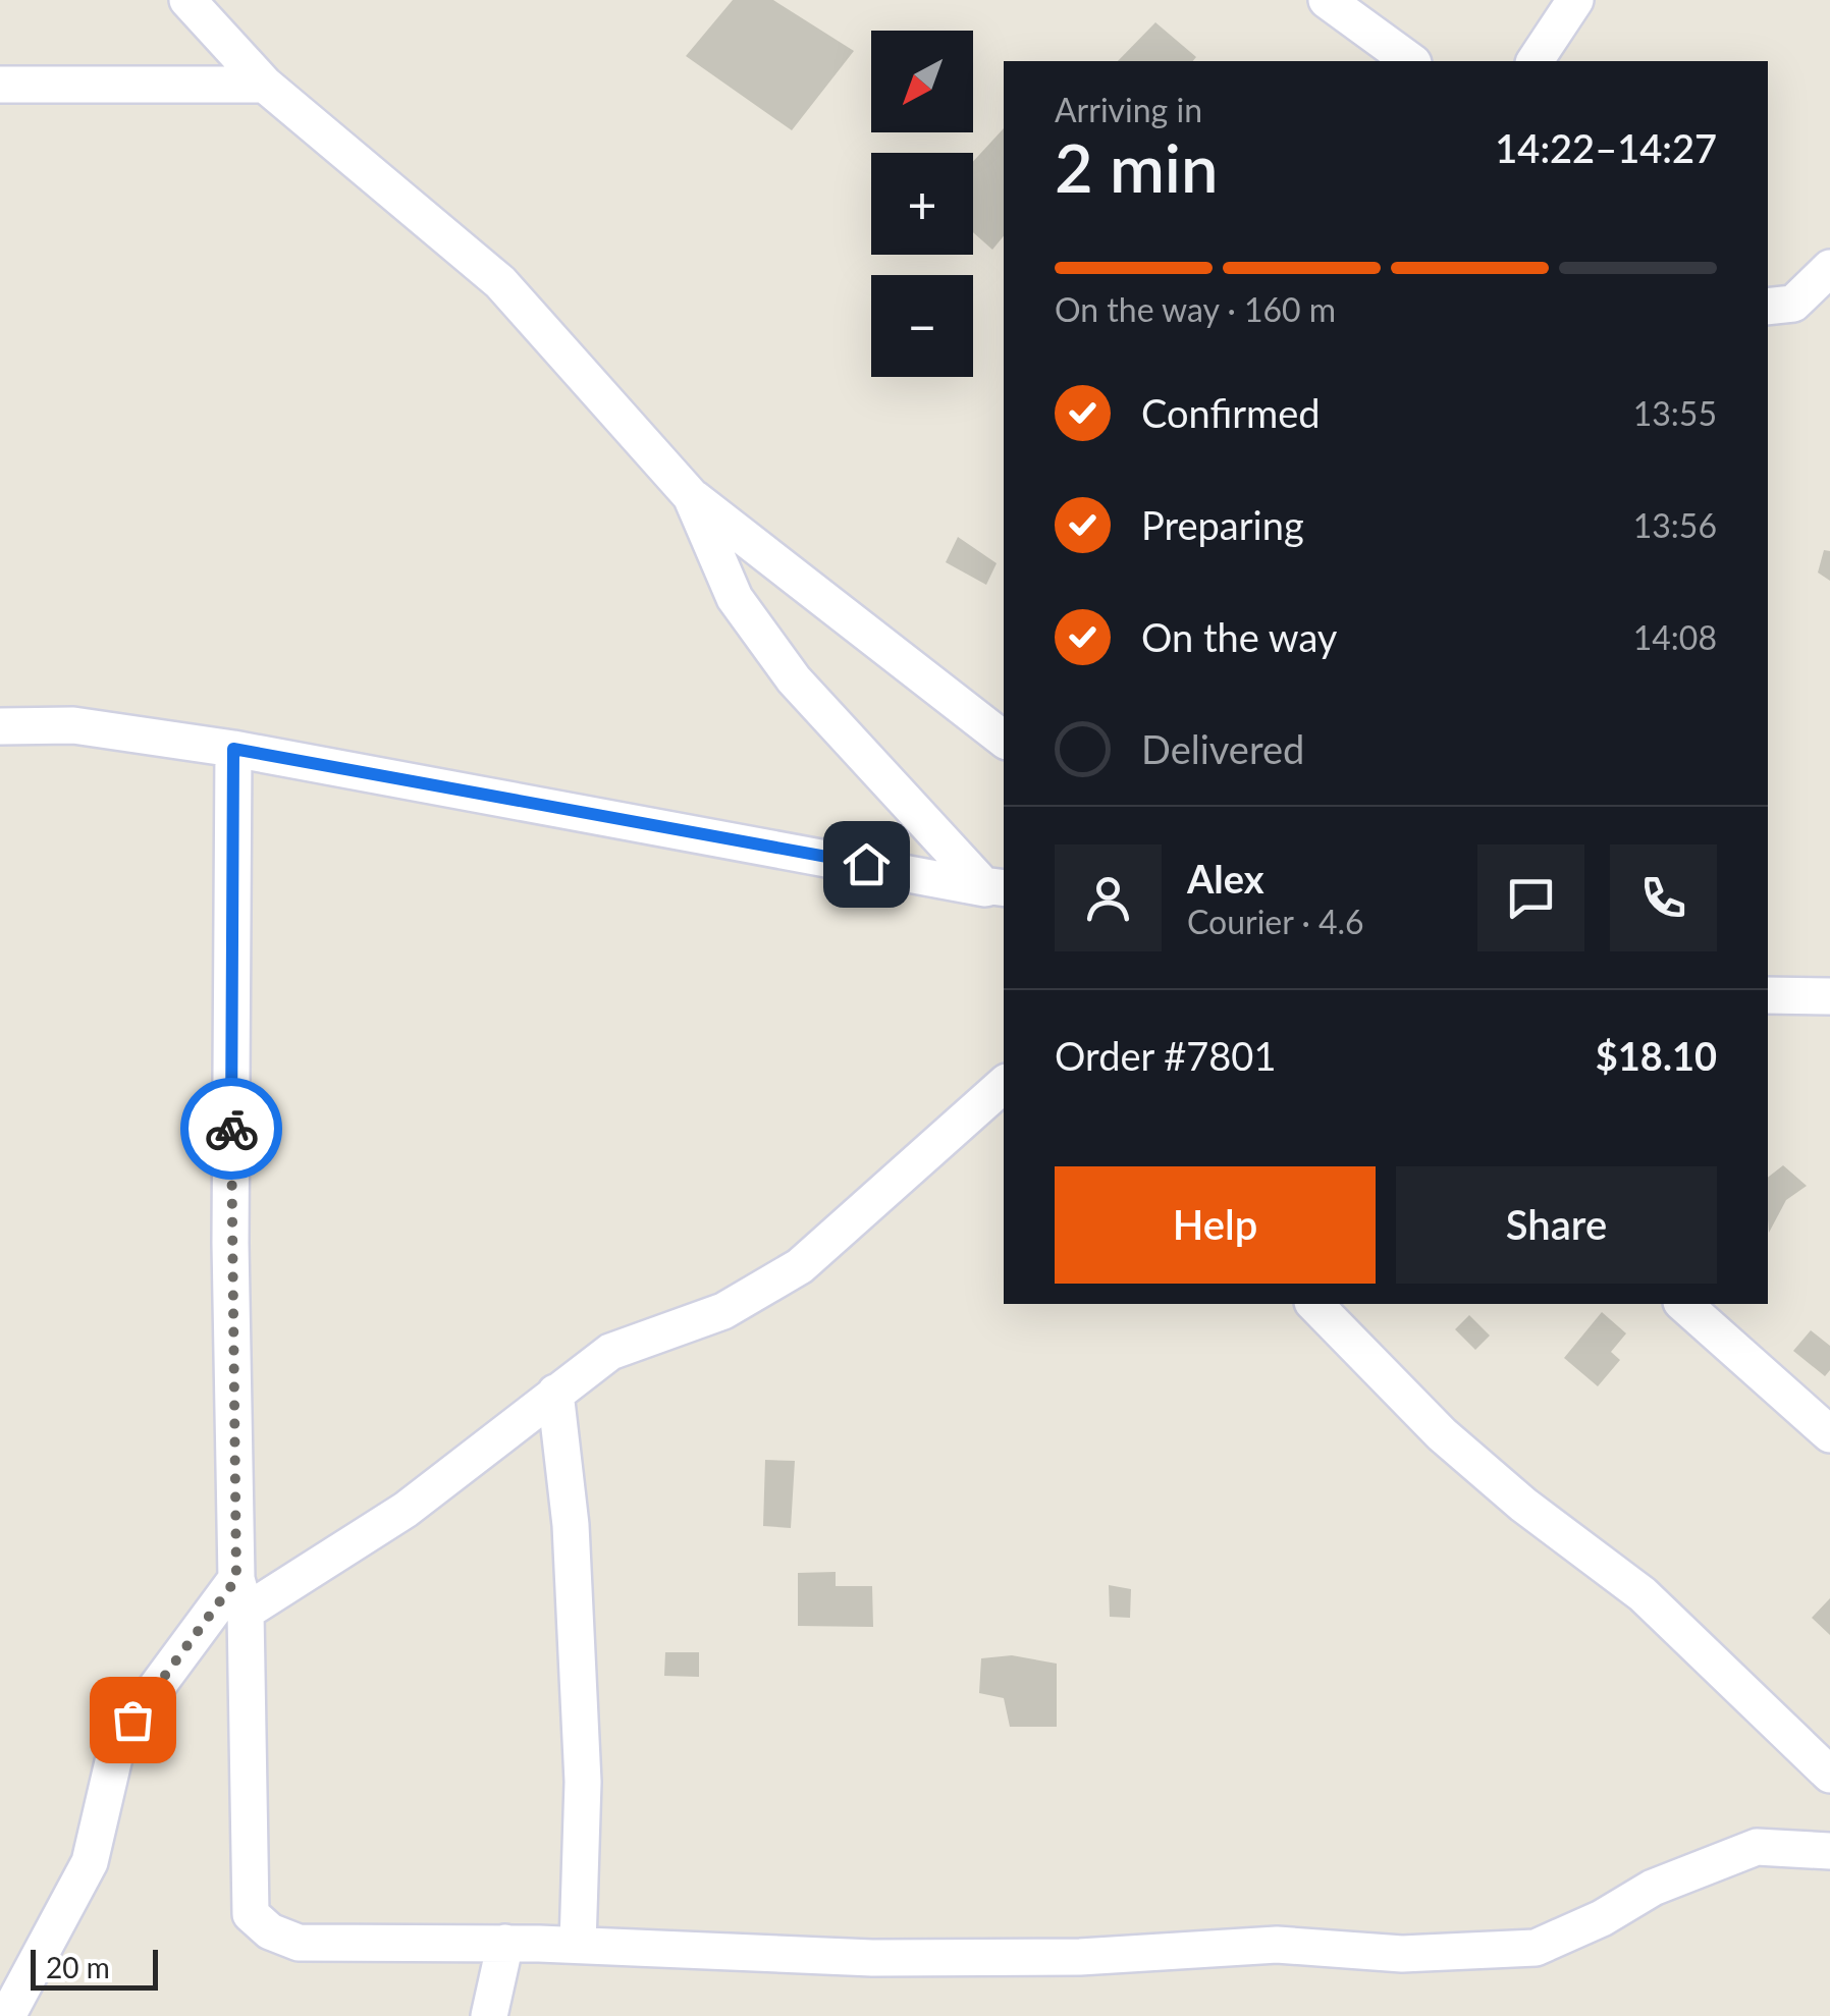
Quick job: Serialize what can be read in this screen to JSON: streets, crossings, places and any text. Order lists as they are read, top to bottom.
{
  "scale_bar": "20 m",
  "north": "bottom left",
  "page": {
    "map_buttons": ["+", "−"],
    "heading": ["2 min", "Arriving in", "14:22–14:27"],
    "panel": [
      "Alex",
      "Courier · 4.6",
      "Order #7801",
      "$18.10"
    ],
    "bar": "On the way · 160 m",
    "list": [
      ["Confirmed", "13:55"],
      ["Preparing", "13:56"],
      ["On the way", "14:08"],
      "Delivered"
    ],
    "buttons": ["Help", "Share"],
    "scale": "20 m"
  }
}
